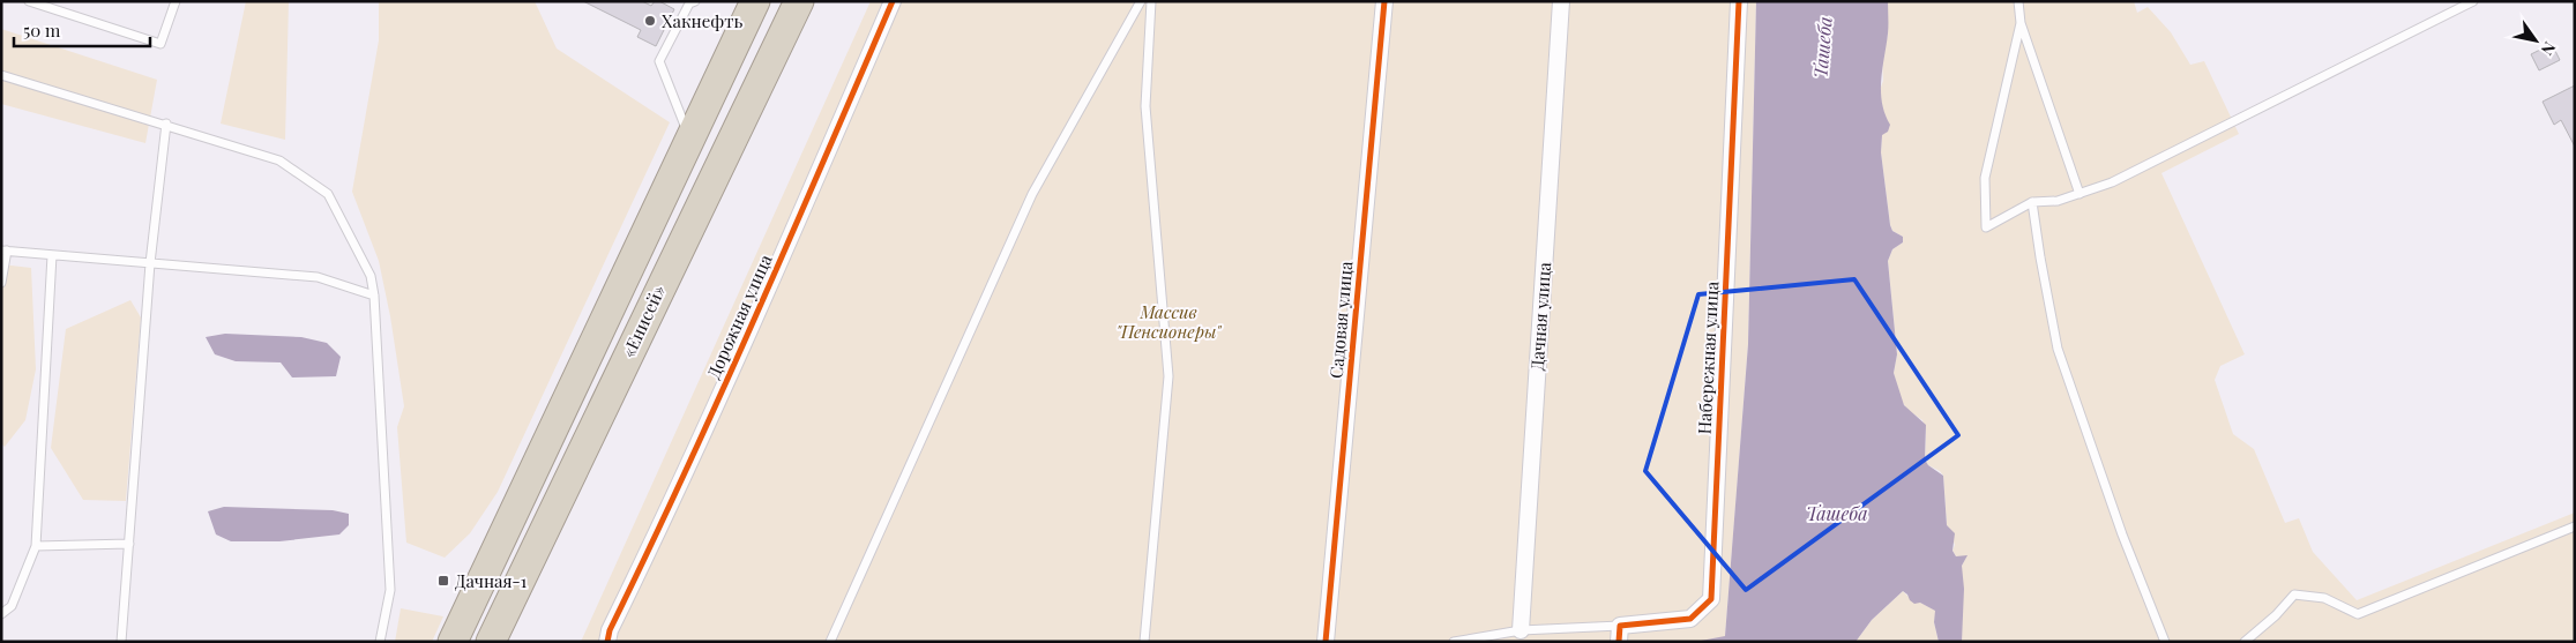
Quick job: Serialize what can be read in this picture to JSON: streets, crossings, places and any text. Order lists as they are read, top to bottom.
{
  "streets": {
    "highway": ["«Енисей»"],
    "street": [
      "Дорожная улица",
      "Дачная улица",
      "Садовая улица",
      "Набережная улица"
    ]
  },
  "water": ["Ташеба"],
  "parks": ["Массив \"Пенсионеры\""],
  "places": {
    "other": ["Хакнефть"],
    "transit": ["Дачная-1"]
  },
  "scale_bar": "50 m",
  "north": "bottom right"
}
